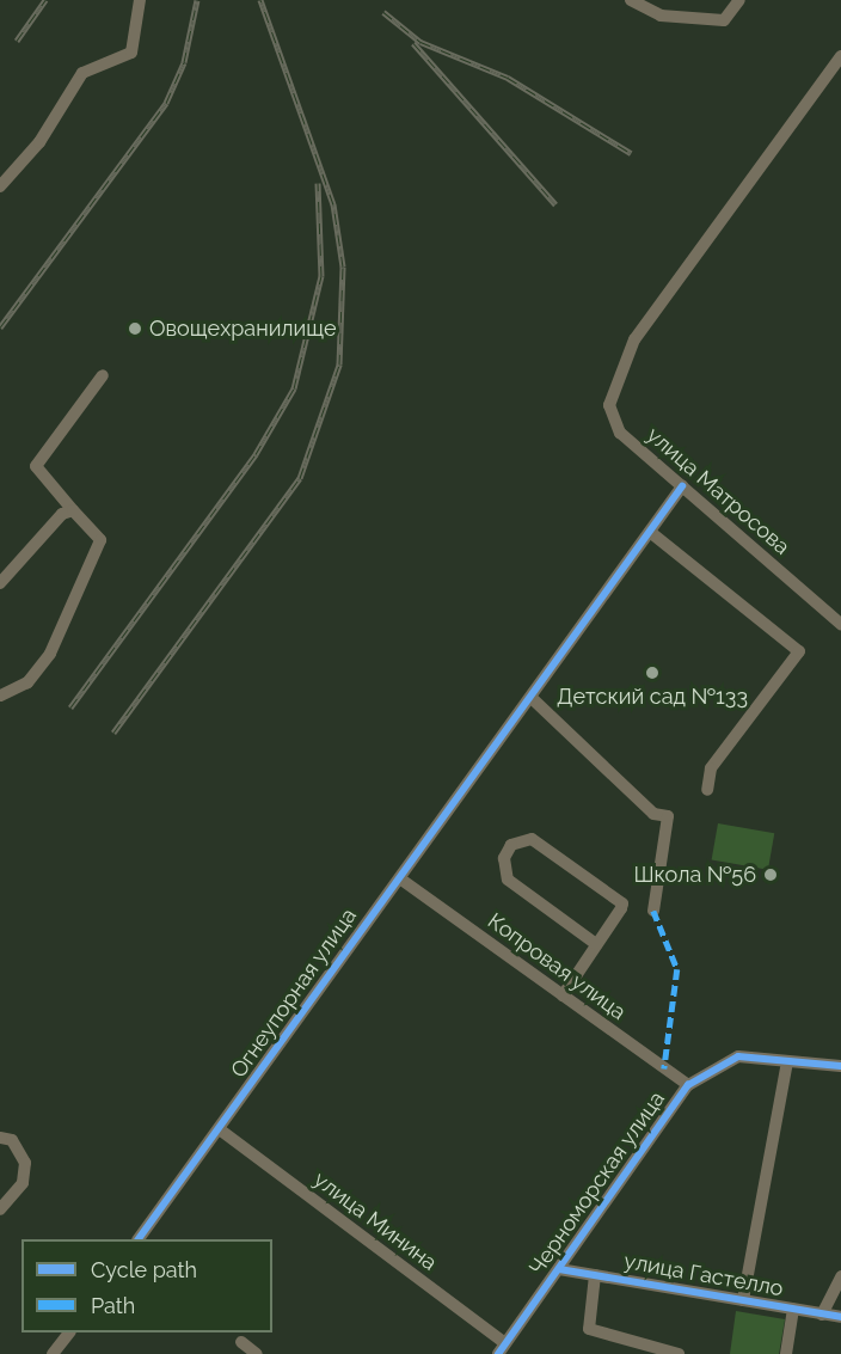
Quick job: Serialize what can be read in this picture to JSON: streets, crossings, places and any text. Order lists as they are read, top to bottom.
{
  "streets": {
    "street": [
      "улица Матросова",
      "Копровая улица",
      "Огнеупорная улица",
      "Черноморская улица",
      "улица Минина",
      "улица Гастелло"
    ]
  },
  "crossings": [
    ["улица Матросова", "Огнеупорная улица"],
    ["Копровая улица", "Огнеупорная улица"],
    ["Копровая улица", "Черноморская улица"],
    ["Огнеупорная улица", "улица Минина"],
    ["Черноморская улица", "улица Минина"],
    ["Черноморская улица", "улица Гастелло"]
  ],
  "places": ["Овощехранилище", "Детский сад №133", "Школа №56"],
  "legend": ["Cycle path", "Path"]
}
